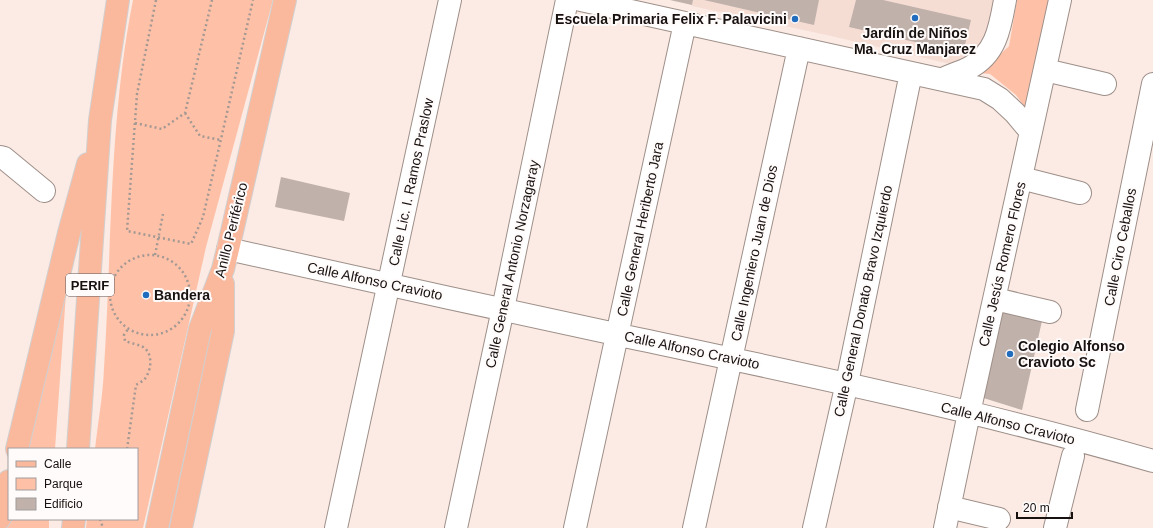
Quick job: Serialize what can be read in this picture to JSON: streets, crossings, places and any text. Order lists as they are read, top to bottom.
{
  "streets": {
    "main road": ["Anillo Periférico", "PERIF"],
    "street": [
      "Calle Lic. I. Ramos Praslow",
      "Calle General Heriberto Jara",
      "Calle Ciro Ceballos",
      "Calle Ingeniero Juan de Dios",
      "Calle General Antonio Norzagaray",
      "Calle Jesús Romero Flores",
      "Calle Alfonso Cravioto",
      "Calle General Donato Bravo Izquierdo"
    ]
  },
  "crossings": [
    ["Calle Lic. I. Ramos Praslow", "Calle Alfonso Cravioto"],
    ["Calle General Heriberto Jara", "Calle Alfonso Cravioto"],
    ["Anillo Periférico", "Calle Alfonso Cravioto"],
    ["Calle Ingeniero Juan de Dios", "Calle Alfonso Cravioto"],
    ["Calle General Antonio Norzagaray", "Calle Alfonso Cravioto"],
    ["Calle Jesús Romero Flores", "Calle Alfonso Cravioto"],
    ["Calle Alfonso Cravioto", "Calle General Donato Bravo Izquierdo"]
  ],
  "places": [
    "Jardín de Niños Ma. Cruz Manjarez",
    "Escuela Primaria Felix F. Palavicini",
    "Bandera",
    "Colegio Alfonso Cravioto Sc"
  ],
  "legend": ["Calle", "Parque", "Edificio"],
  "scale_bar": "20 m"
}
